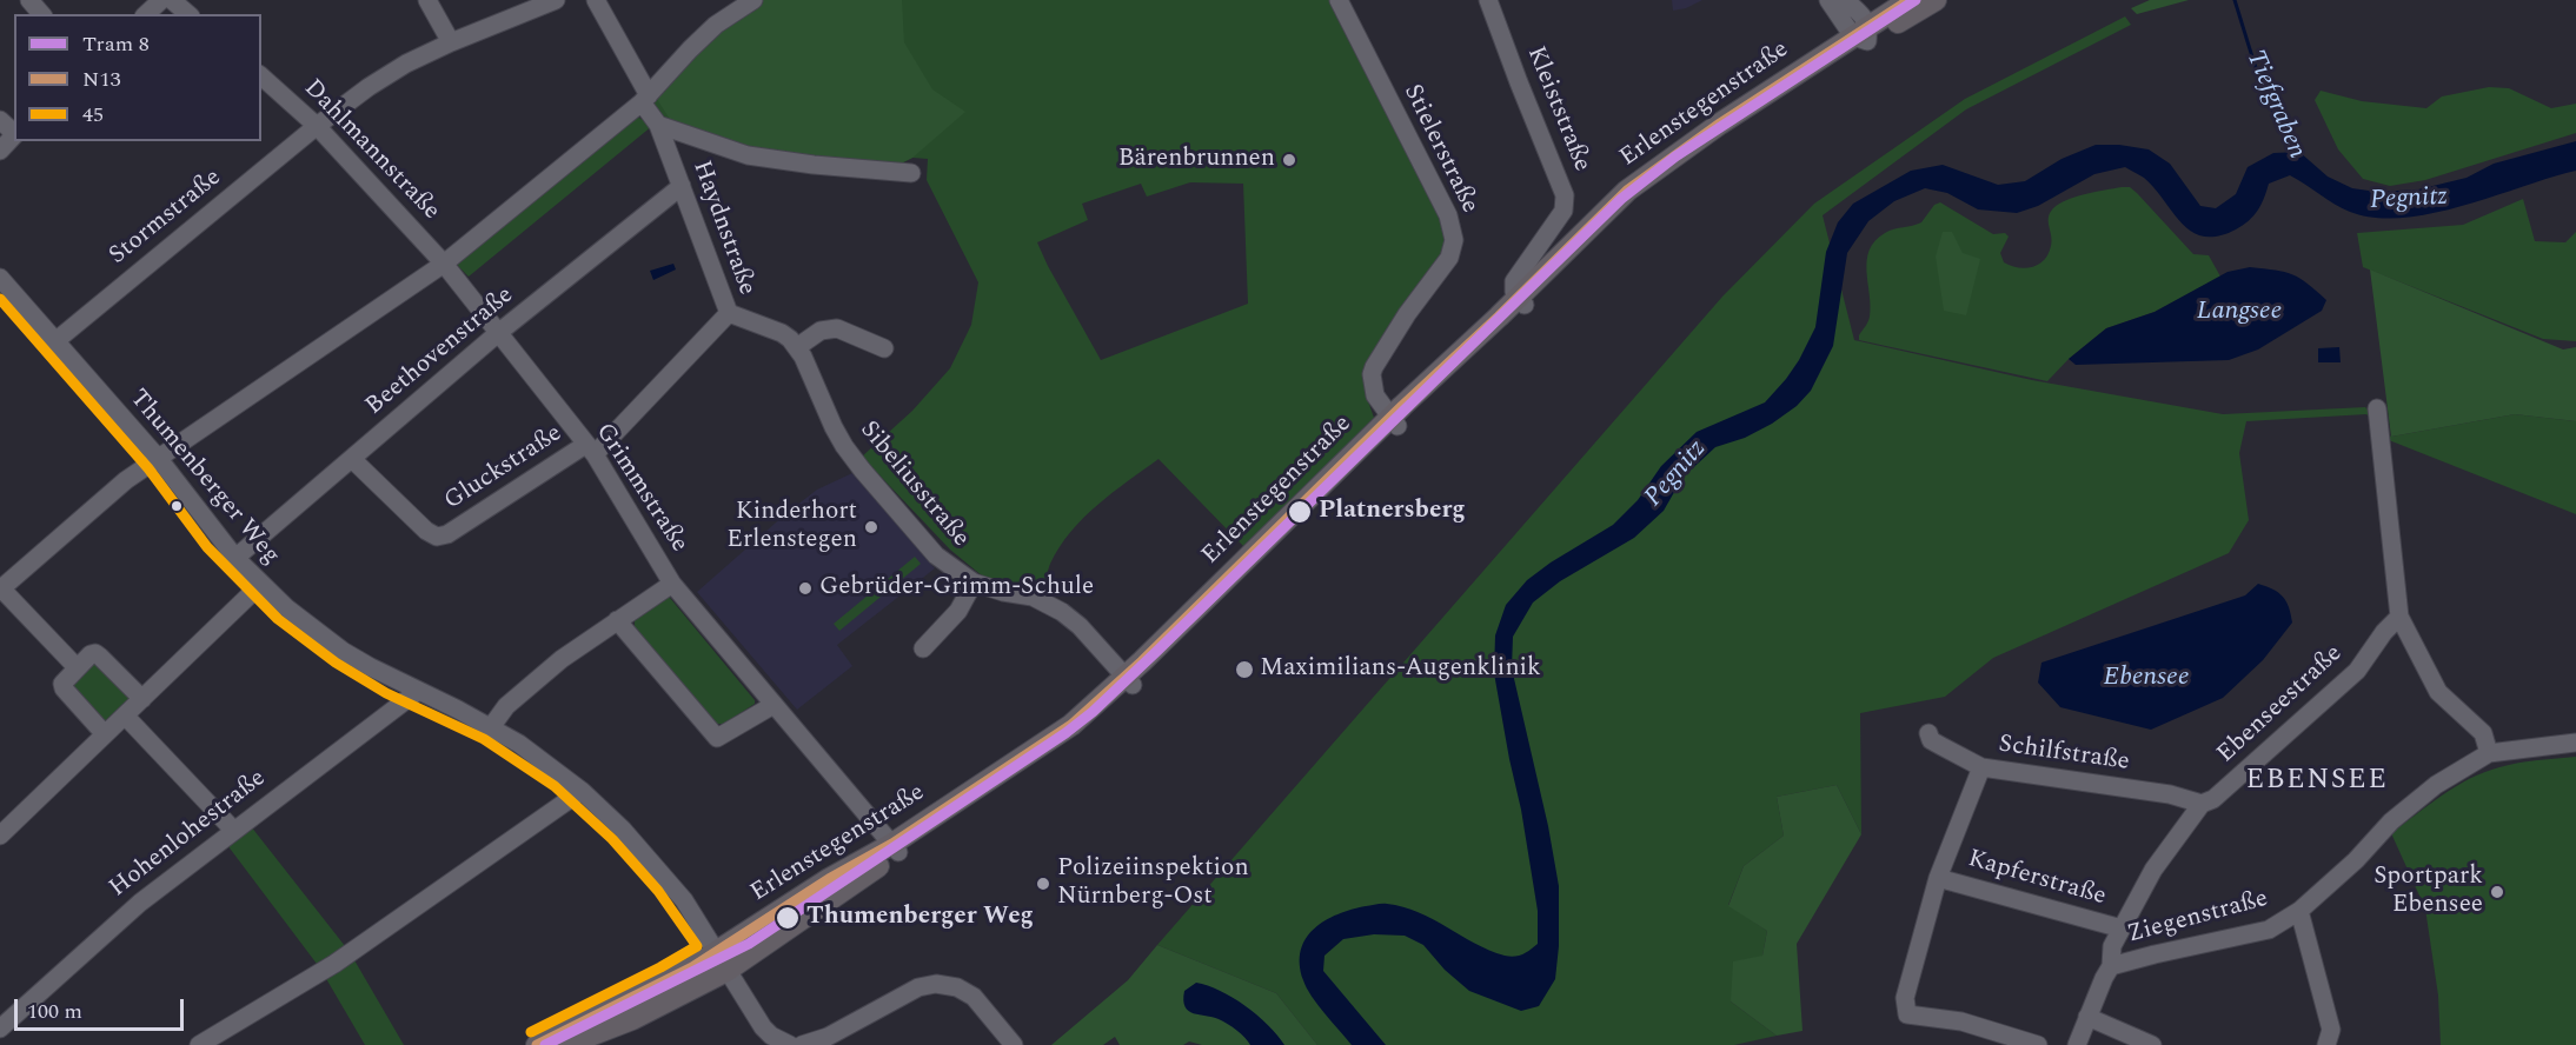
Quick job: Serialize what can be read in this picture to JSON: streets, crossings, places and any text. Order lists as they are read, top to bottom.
{
  "streets": {
    "main road": ["Erlenstegenstraße"],
    "street": [
      "Kleiststraße",
      "Stielerstraße",
      "Dahlmannstraße",
      "Stormstraße",
      "Haydnstraße",
      "Beethovenstraße",
      "Gluckstraße",
      "Thumenberger Weg",
      "Sibeliusstraße",
      "Grimmstraße",
      "Ebenseestraße",
      "Schilfstraße",
      "Hohenlohestraße",
      "Kapferstraße",
      "Ziegenstraße"
    ]
  },
  "crossings": [
    ["Erlenstegenstraße", "Kleiststraße"],
    ["Erlenstegenstraße", "Stielerstraße"],
    ["Erlenstegenstraße", "Thumenberger Weg"],
    ["Erlenstegenstraße", "Sibeliusstraße"],
    ["Erlenstegenstraße", "Grimmstraße"],
    ["Dahlmannstraße", "Stormstraße"],
    ["Dahlmannstraße", "Grimmstraße"],
    ["Stormstraße", "Thumenberger Weg"],
    ["Haydnstraße", "Beethovenstraße"],
    ["Haydnstraße", "Gluckstraße"],
    ["Haydnstraße", "Sibeliusstraße"],
    ["Haydnstraße", "Grimmstraße"],
    ["Beethovenstraße", "Gluckstraße"],
    ["Beethovenstraße", "Thumenberger Weg"],
    ["Beethovenstraße", "Grimmstraße"],
    ["Gluckstraße", "Grimmstraße"],
    ["Thumenberger Weg", "Hohenlohestraße"],
    ["Ebenseestraße", "Schilfstraße"],
    ["Ebenseestraße", "Kapferstraße"],
    ["Ebenseestraße", "Ziegenstraße"]
  ],
  "districts": ["EBENSEE"],
  "water": [
    "Tiefgraben",
    "Pegnitz",
    "Langsee",
    "Ebensee"
  ],
  "places": [
    "Bärenbrunnen",
    "Platnersberg",
    "Kinderhort Erlenstegen",
    "Gebrüder-Grimm-Schule",
    "Maximilians-Augenklinik",
    "Polizeiinspektion Nürnberg-Ost",
    "Sportpark Ebensee",
    "Thumenberger Weg"
  ],
  "lines": ["tram line 8", "transit line N13", "transit line 45"],
  "legend": ["Tram 8", "N13", "45"],
  "scale_bar": "100 m"
}
